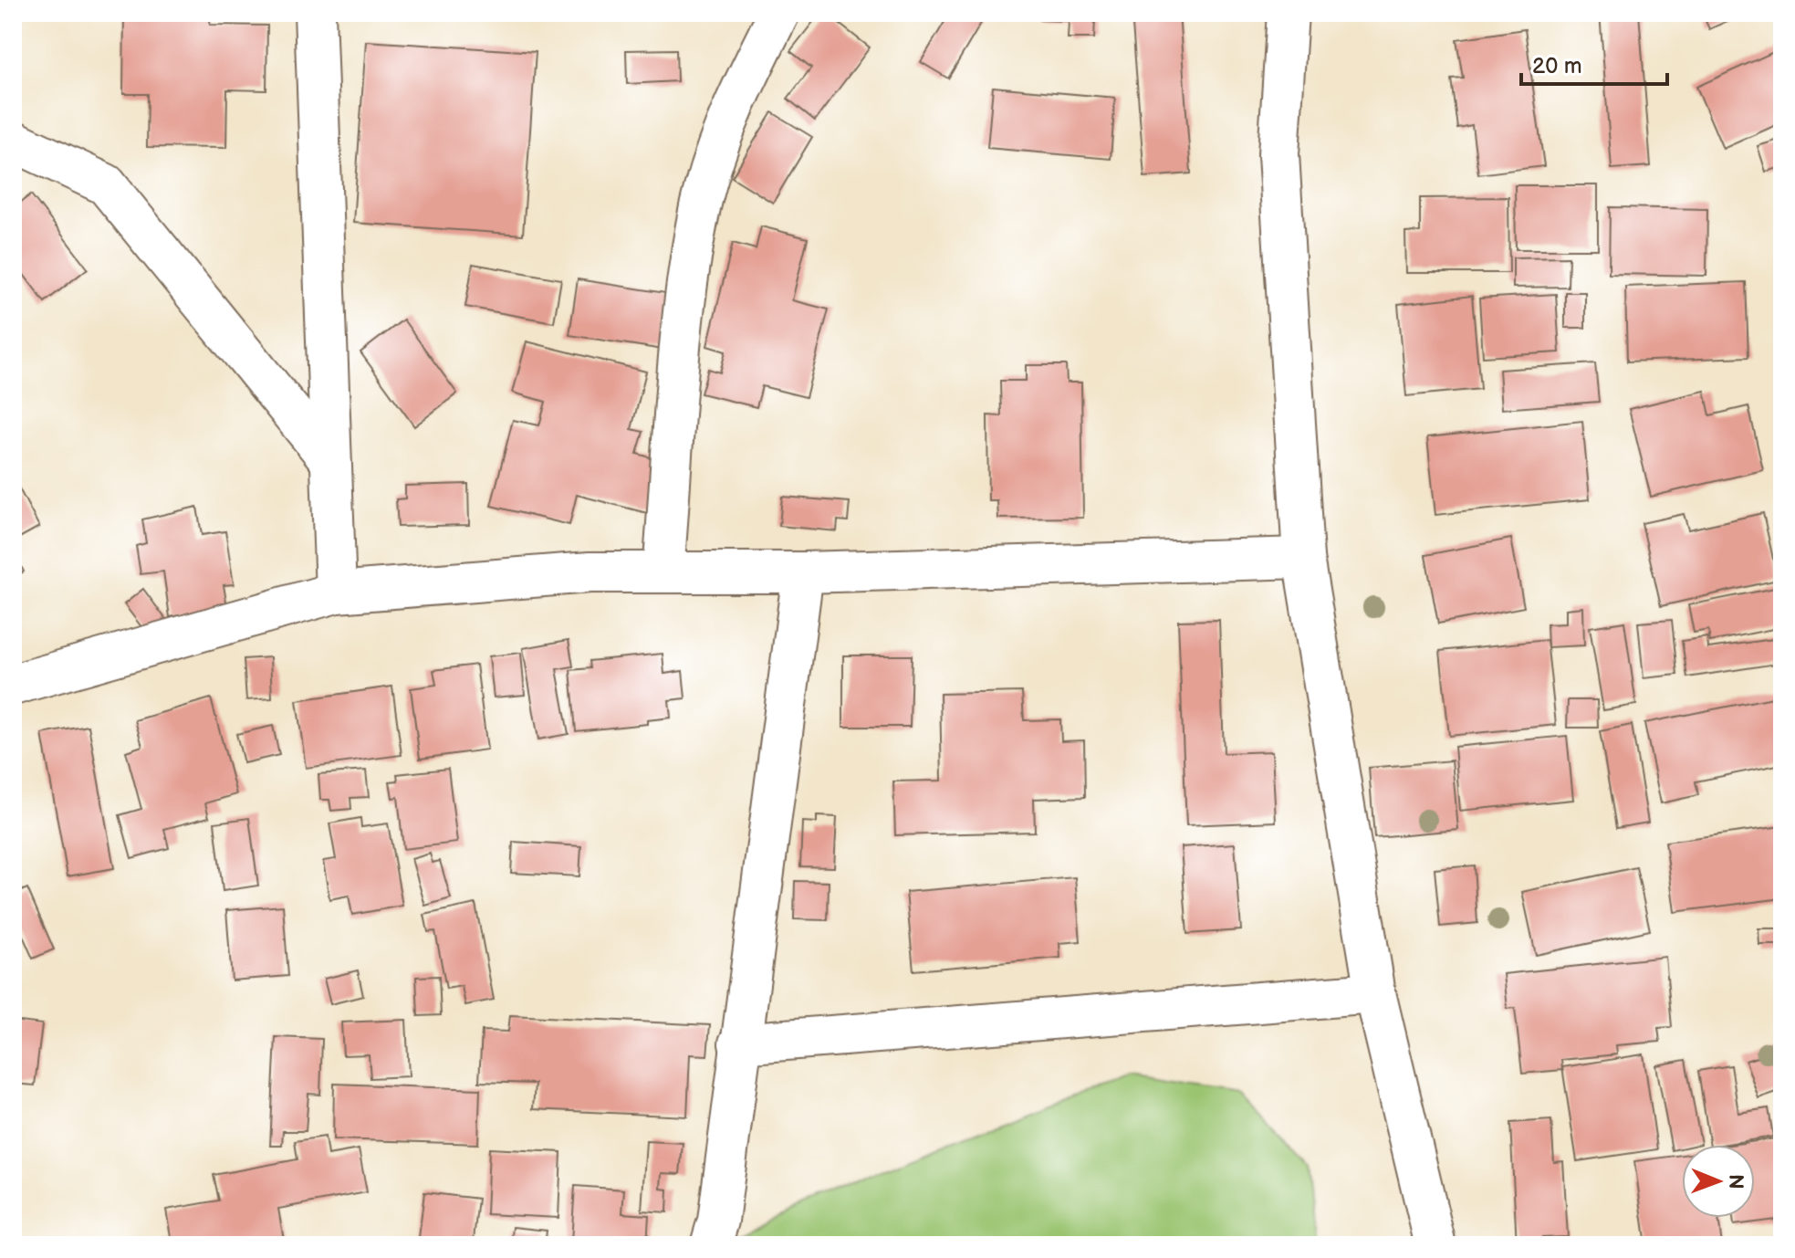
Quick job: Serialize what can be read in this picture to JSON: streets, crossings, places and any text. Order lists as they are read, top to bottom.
{
  "scale_bar": "20 m",
  "north": "right"
}
